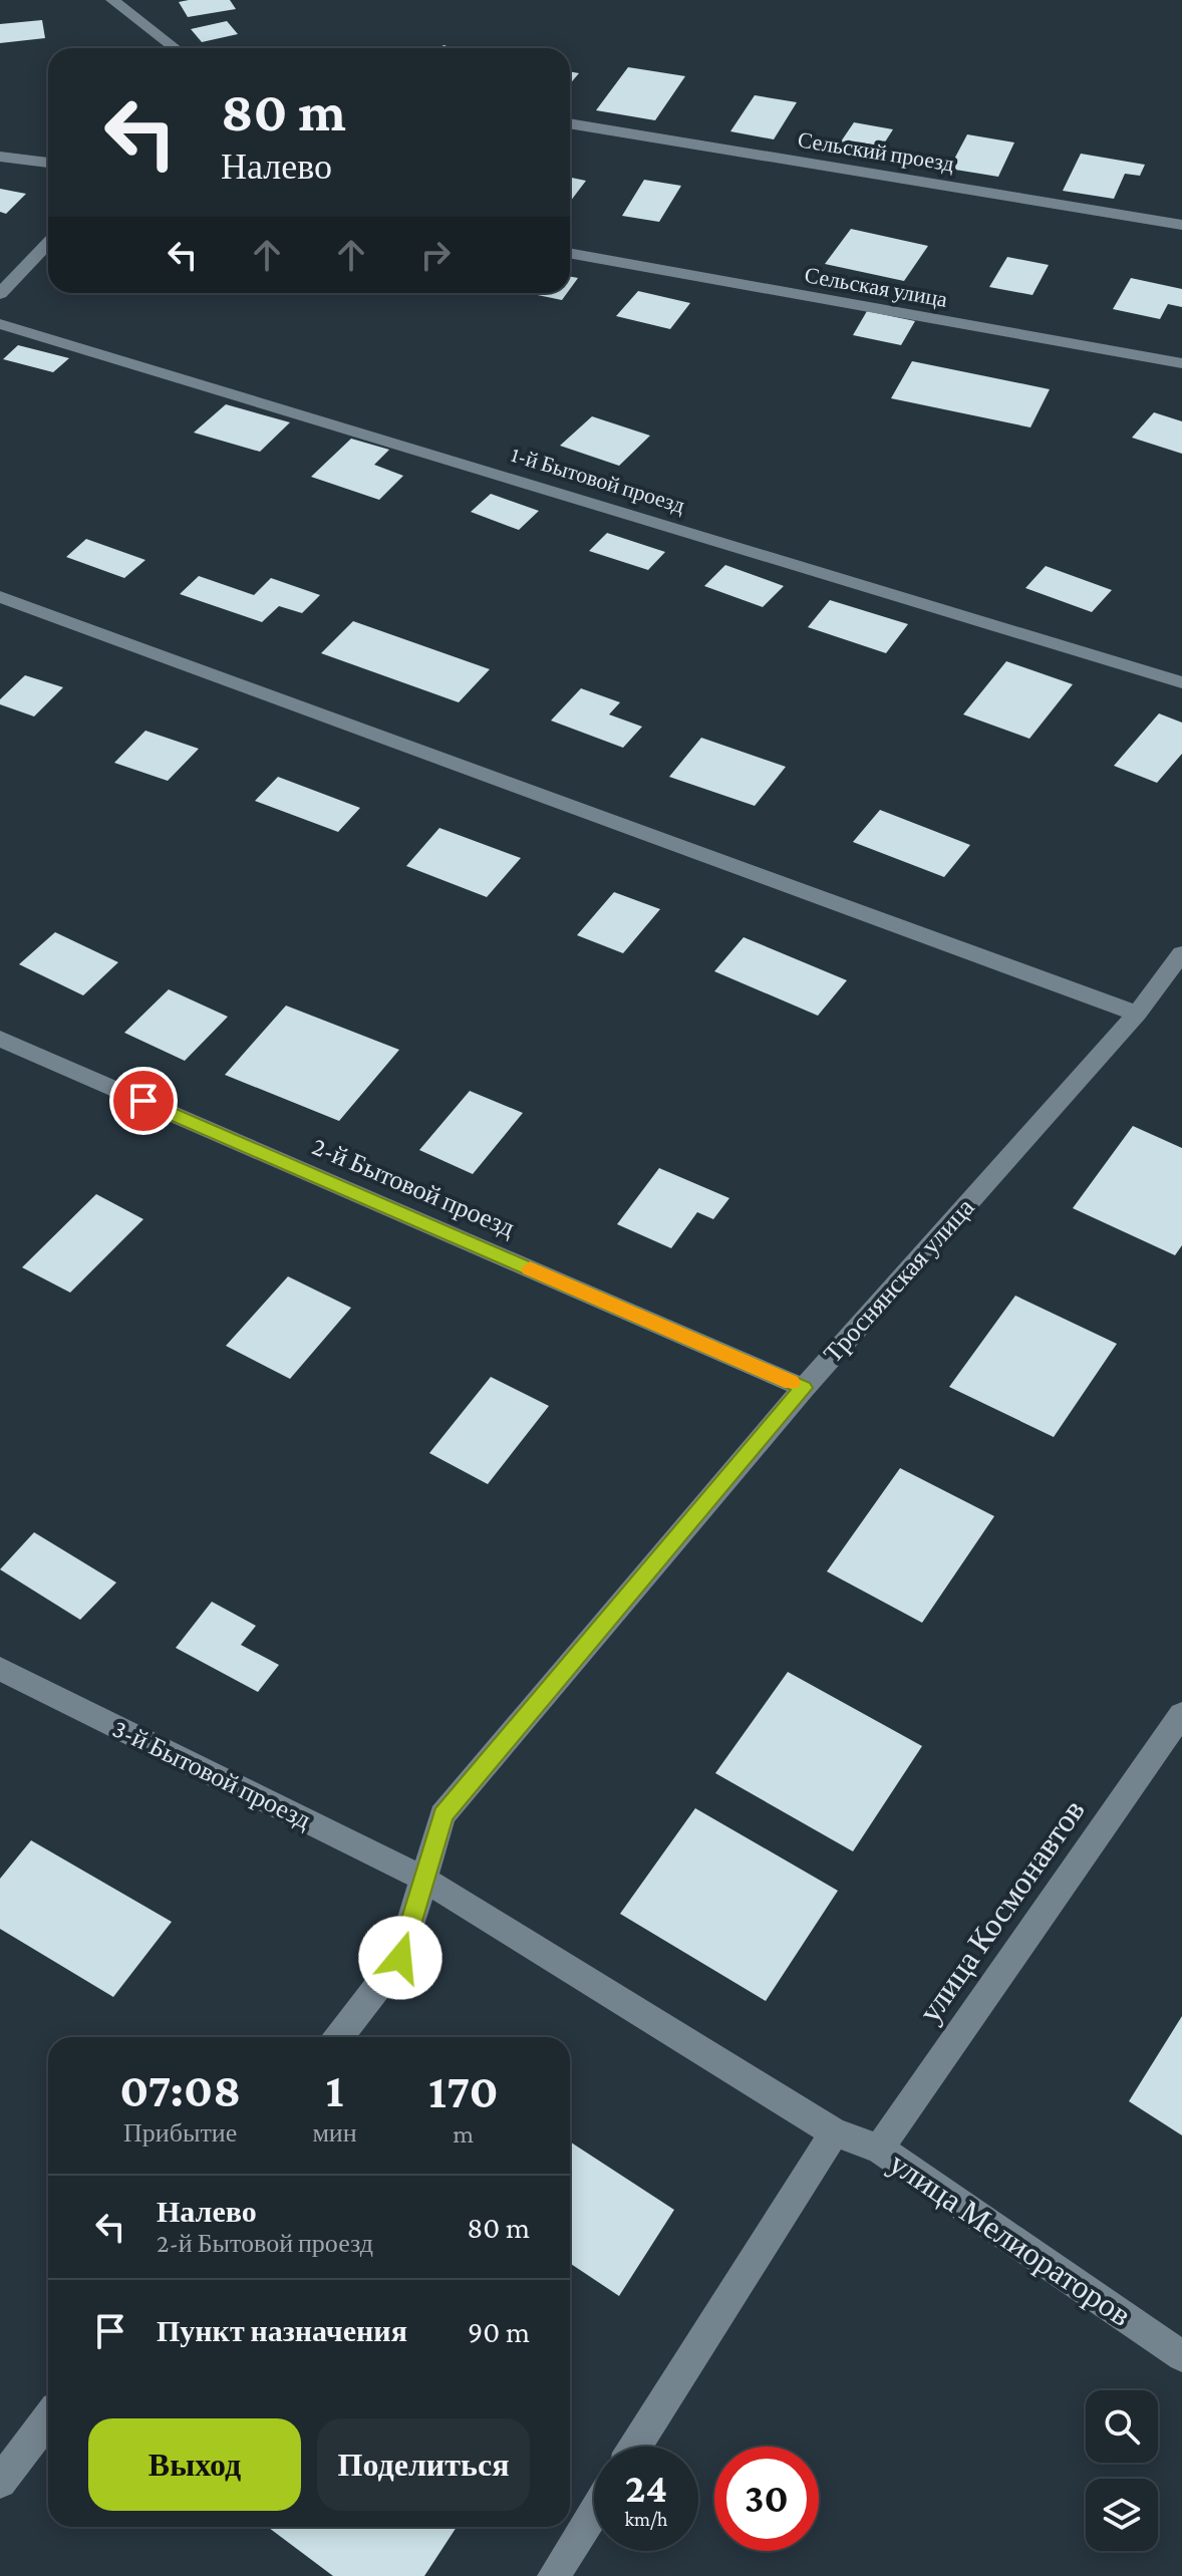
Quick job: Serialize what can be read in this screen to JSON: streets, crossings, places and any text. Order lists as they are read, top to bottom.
{
  "streets": {
    "street": [
      "Сельский проезд",
      "Сельская улица",
      "1-й Бытовой проезд",
      "2-й Бытовой проезд",
      "Троснянская улица",
      "3-й Бытовой проезд",
      "улица Космонавтов",
      "улица Мелиораторов"
    ]
  },
  "crossings": [
    ["2-й Бытовой проезд", "Троснянская улица"],
    ["Троснянская улица", "3-й Бытовой проезд"],
    ["3-й Бытовой проезд", "улица Мелиораторов"],
    ["улица Космонавтов", "улица Мелиораторов"]
  ],
  "page": {
    "turn": ["80 m", "Налево"],
    "eta": [
      "07:08",
      "Прибытие",
      "1",
      "мин",
      "170",
      "m"
    ],
    "list": [
      {
        "name": "Налево",
        "note": "2-й Бытовой проезд",
        "value": "80 m"
      },
      {
        "name": "Пункт назначения",
        "value": "90 m"
      }
    ],
    "buttons": ["Выход", "Поделиться"],
    "speed": "24 km/h",
    "limit": "30"
  }
}
